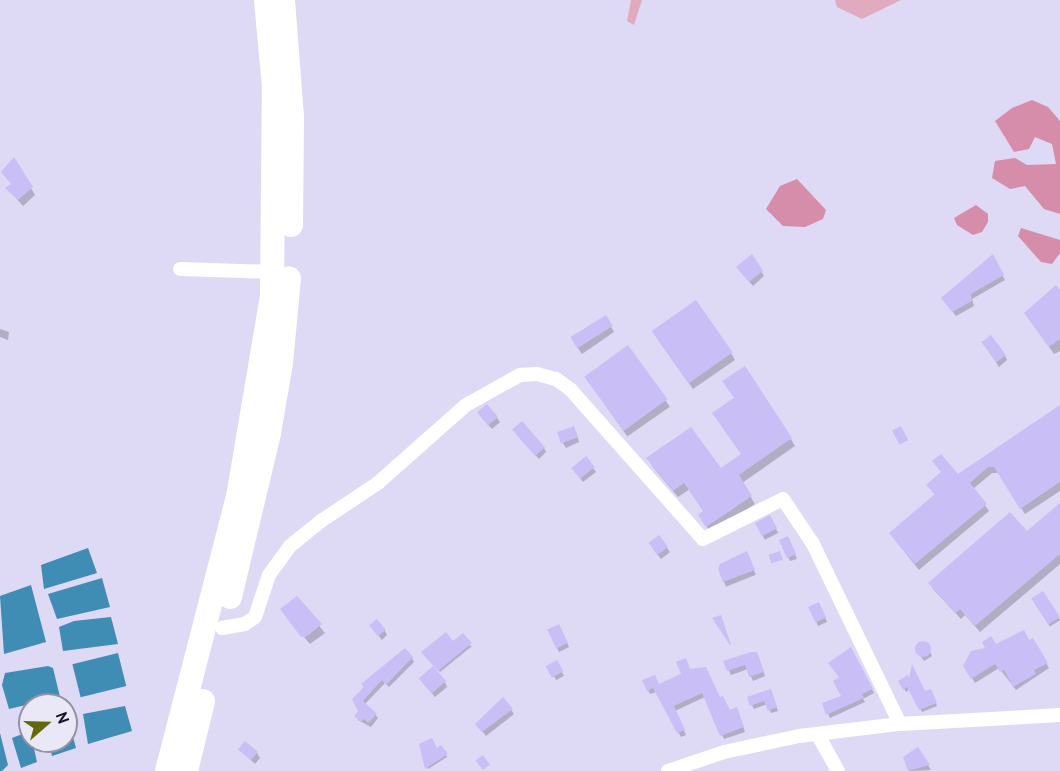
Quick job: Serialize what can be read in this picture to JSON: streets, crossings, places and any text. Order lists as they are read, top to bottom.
{
  "north": "right"
}
